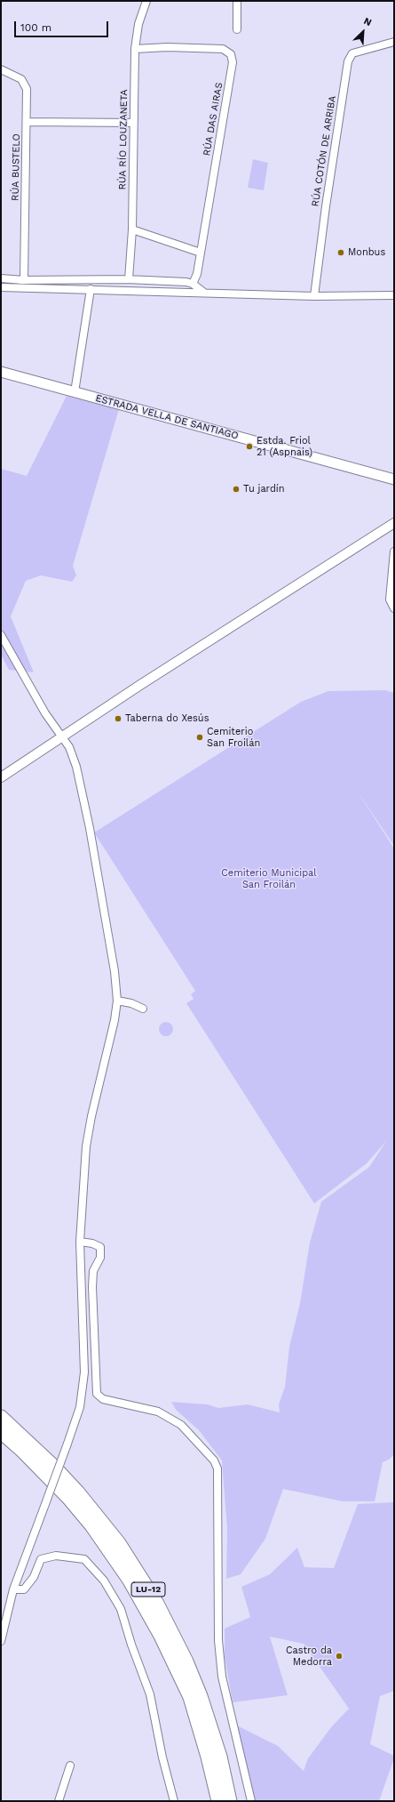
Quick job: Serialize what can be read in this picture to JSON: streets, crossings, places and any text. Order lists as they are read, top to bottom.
{
  "streets": {
    "highway": ["LU-12"],
    "main road": ["ESTRADA VELLA DE SANTIAGO"],
    "street": [
      "RÚA DAS AIRAS",
      "RÚA RÍO LOUZANETA",
      "RÚA COTÓN DE ARRIBA",
      "RÚA BUSTELO"
    ]
  },
  "crossings": [
    ["RÚA DAS AIRAS", "RÚA RÍO LOUZANETA"]
  ],
  "parks": ["Cemiterio Municipal San Froilán"],
  "places": [
    "Monbus",
    "Estda. Friol 21 (Aspnais)",
    "Tu jardín",
    "Taberna do Xesús",
    "Cemiterio San Froilán",
    "Castro da Medorra"
  ],
  "scale_bar": "100 m",
  "north": "top right"
}
